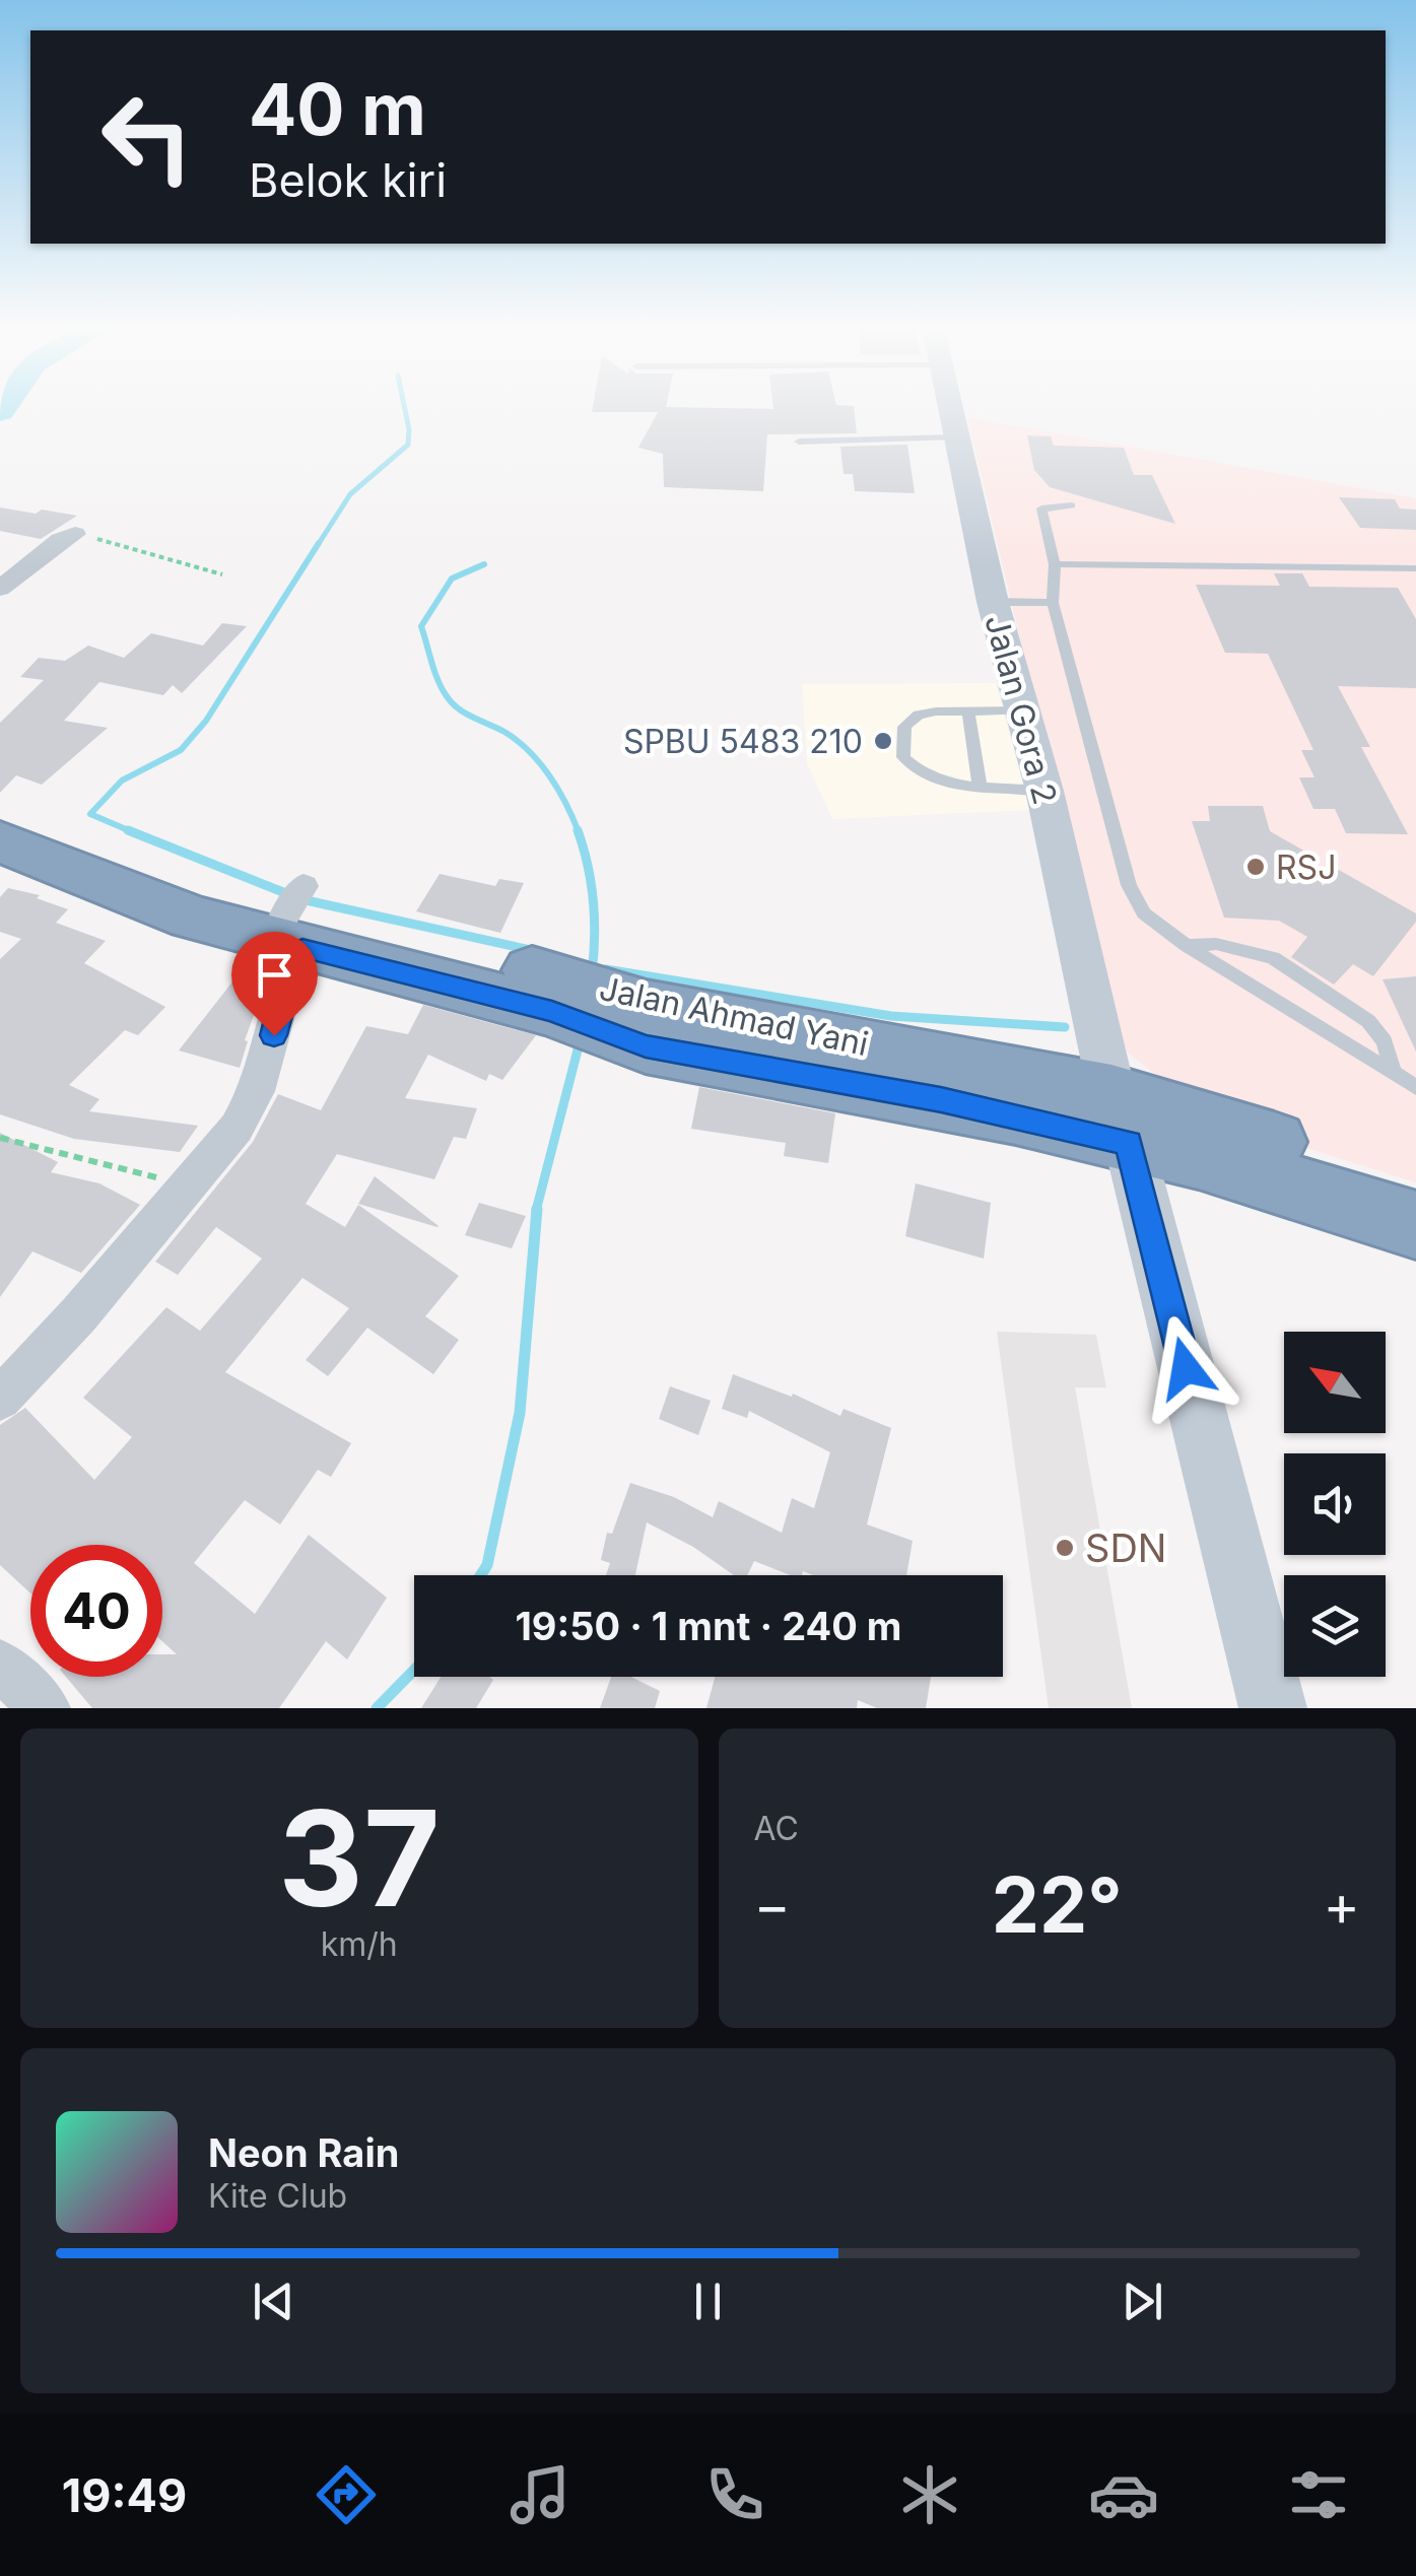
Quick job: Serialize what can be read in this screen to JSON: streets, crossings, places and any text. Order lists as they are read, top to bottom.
{
  "streets": {
    "street": ["Jalan Gora 2"]
  },
  "places": ["SPBU 5483 210", "RSJ", "SDN"],
  "north": "top left",
  "page": {
    "turn": ["40 m", "Belok kiri"],
    "limit": "40",
    "trip": "19:50 · 1 mnt · 240 m",
    "tile": [
      ["37", "km/h"],
      "AC"
    ],
    "heat": ["−", "22°", "+"],
    "song": ["Neon Rain", "Kite Club"],
    "tabs": "19:49"
  }
}
